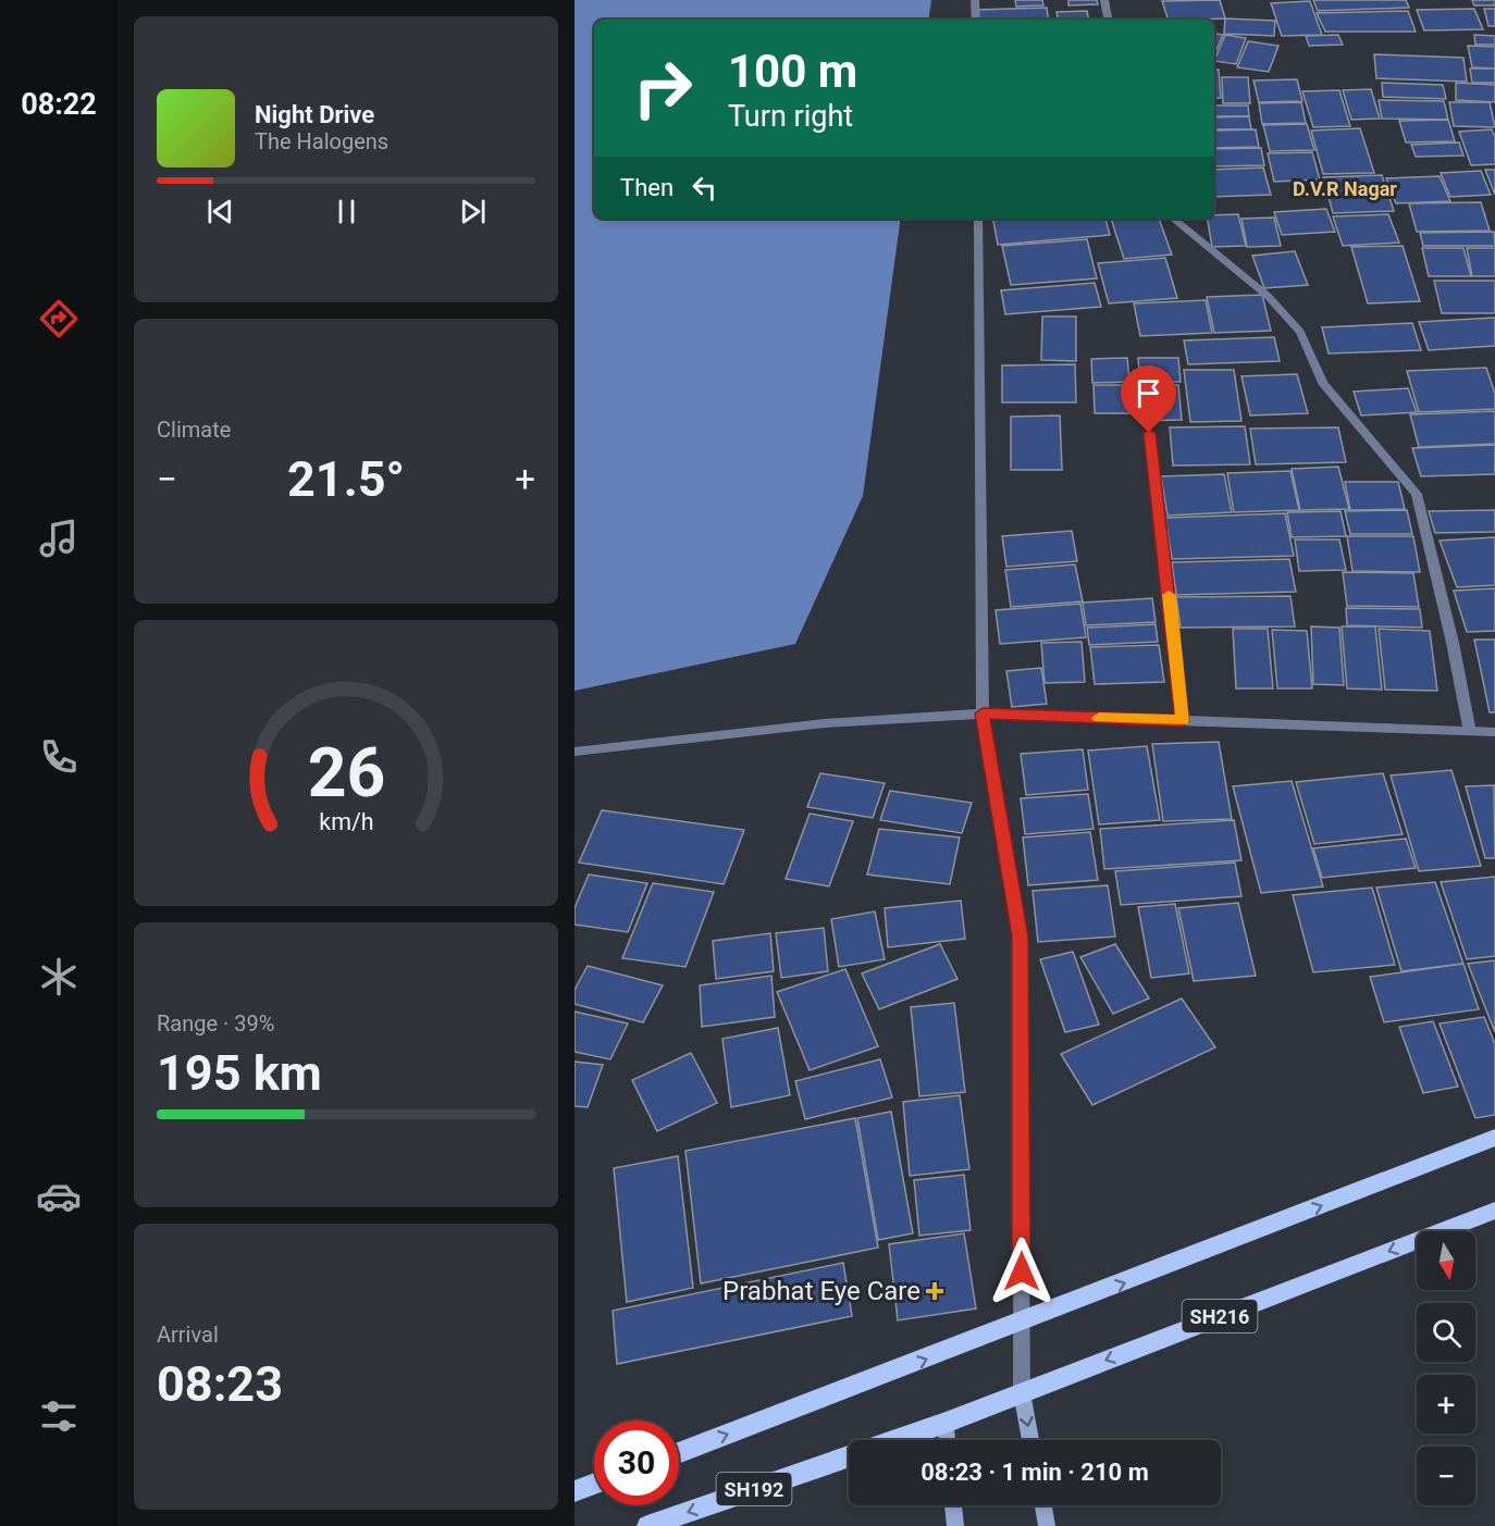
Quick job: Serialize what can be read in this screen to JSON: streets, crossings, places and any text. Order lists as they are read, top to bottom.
{
  "streets": {
    "main road": ["SH216", "SH192"]
  },
  "crossings": [
    ["SH216", "SH192"]
  ],
  "districts": ["D.V.R Nagar"],
  "places": {
    "health": ["Prabhat Eye Care"]
  },
  "north": "bottom",
  "page": {
    "tabs": "08:22",
    "turn": ["100 m", "Turn right"],
    "song": ["Night Drive", "The Halogens"],
    "then": "Then",
    "tile": [
      "Climate",
      ["Range · 39%", "195 km"],
      ["Arrival", "08:23"]
    ],
    "heat": ["−", "21.5°", "+"],
    "map_buttons": ["+", "−"],
    "limit": "30",
    "trip": "08:23 · 1 min · 210 m",
    "gauge": ["26", "km/h"]
  }
}
